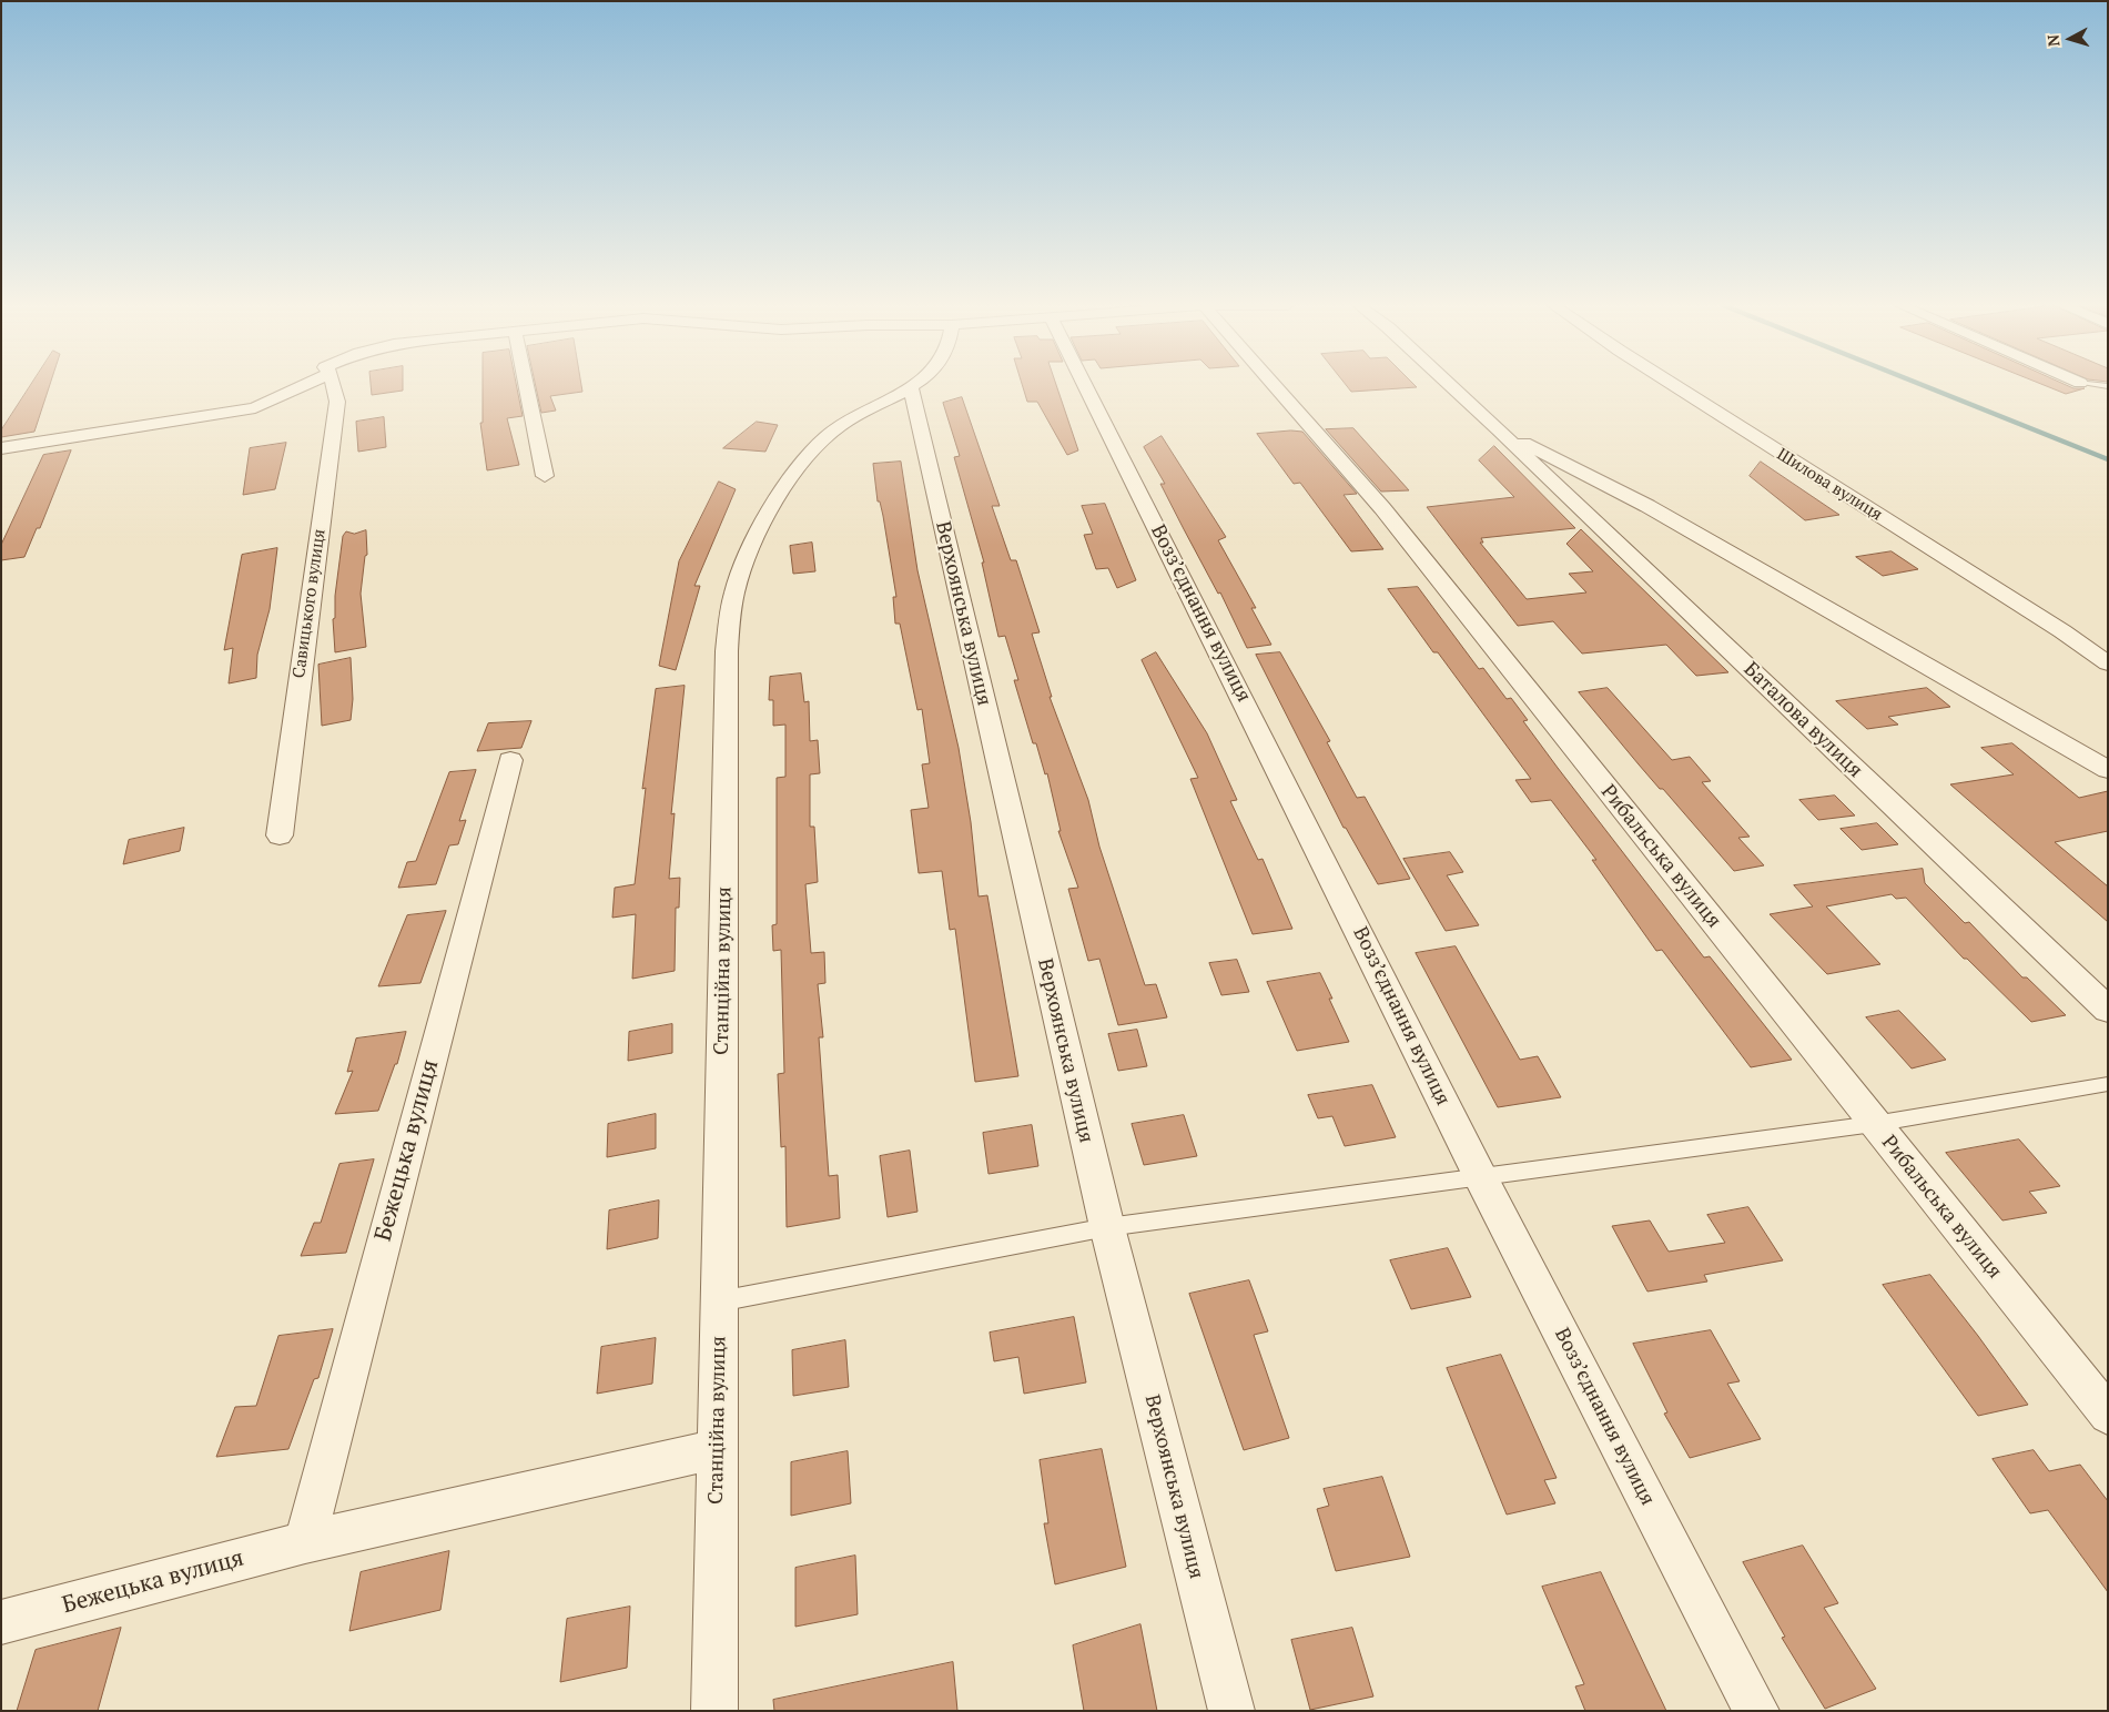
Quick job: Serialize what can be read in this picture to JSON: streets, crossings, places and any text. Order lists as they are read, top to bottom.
{
  "streets": {
    "street": [
      "Шилова вулиця",
      "Савицького вулиця",
      "Верхоянська вулиця",
      "Возз’єднання вулиця",
      "Баталова вулиця",
      "Рибальська вулиця",
      "Станційна вулиця",
      "Бежецька вулиця"
    ]
  },
  "crossings": [
    ["Верхоянська вулиця", "Станційна вулиця"],
    ["Станційна вулиця", "Бежецька вулиця"]
  ],
  "north": "left"
}
